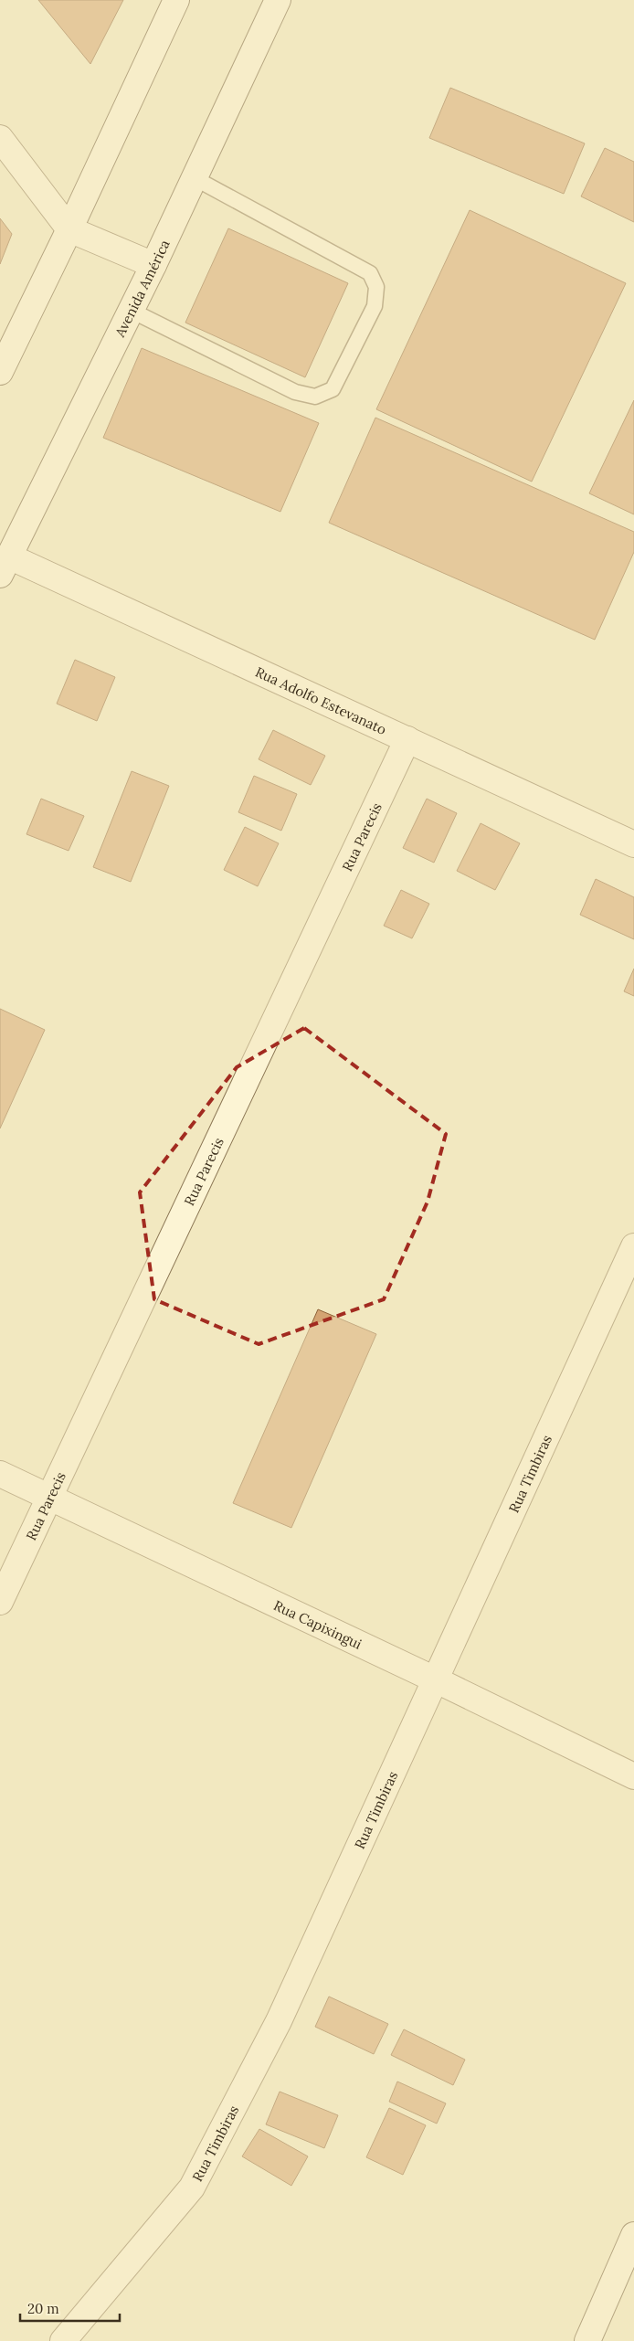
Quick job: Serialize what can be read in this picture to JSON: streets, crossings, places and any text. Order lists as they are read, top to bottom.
{
  "streets": {
    "street": [
      "Avenida América",
      "Rua Adolfo Estevanato",
      "Rua Parecis",
      "Rua Timbiras",
      "Rua Capixingui"
    ]
  },
  "crossings": [
    ["Avenida América", "Rua Adolfo Estevanato"],
    ["Rua Adolfo Estevanato", "Rua Parecis"],
    ["Rua Parecis", "Rua Capixingui"],
    ["Rua Timbiras", "Rua Capixingui"]
  ],
  "scale_bar": "20 m"
}
